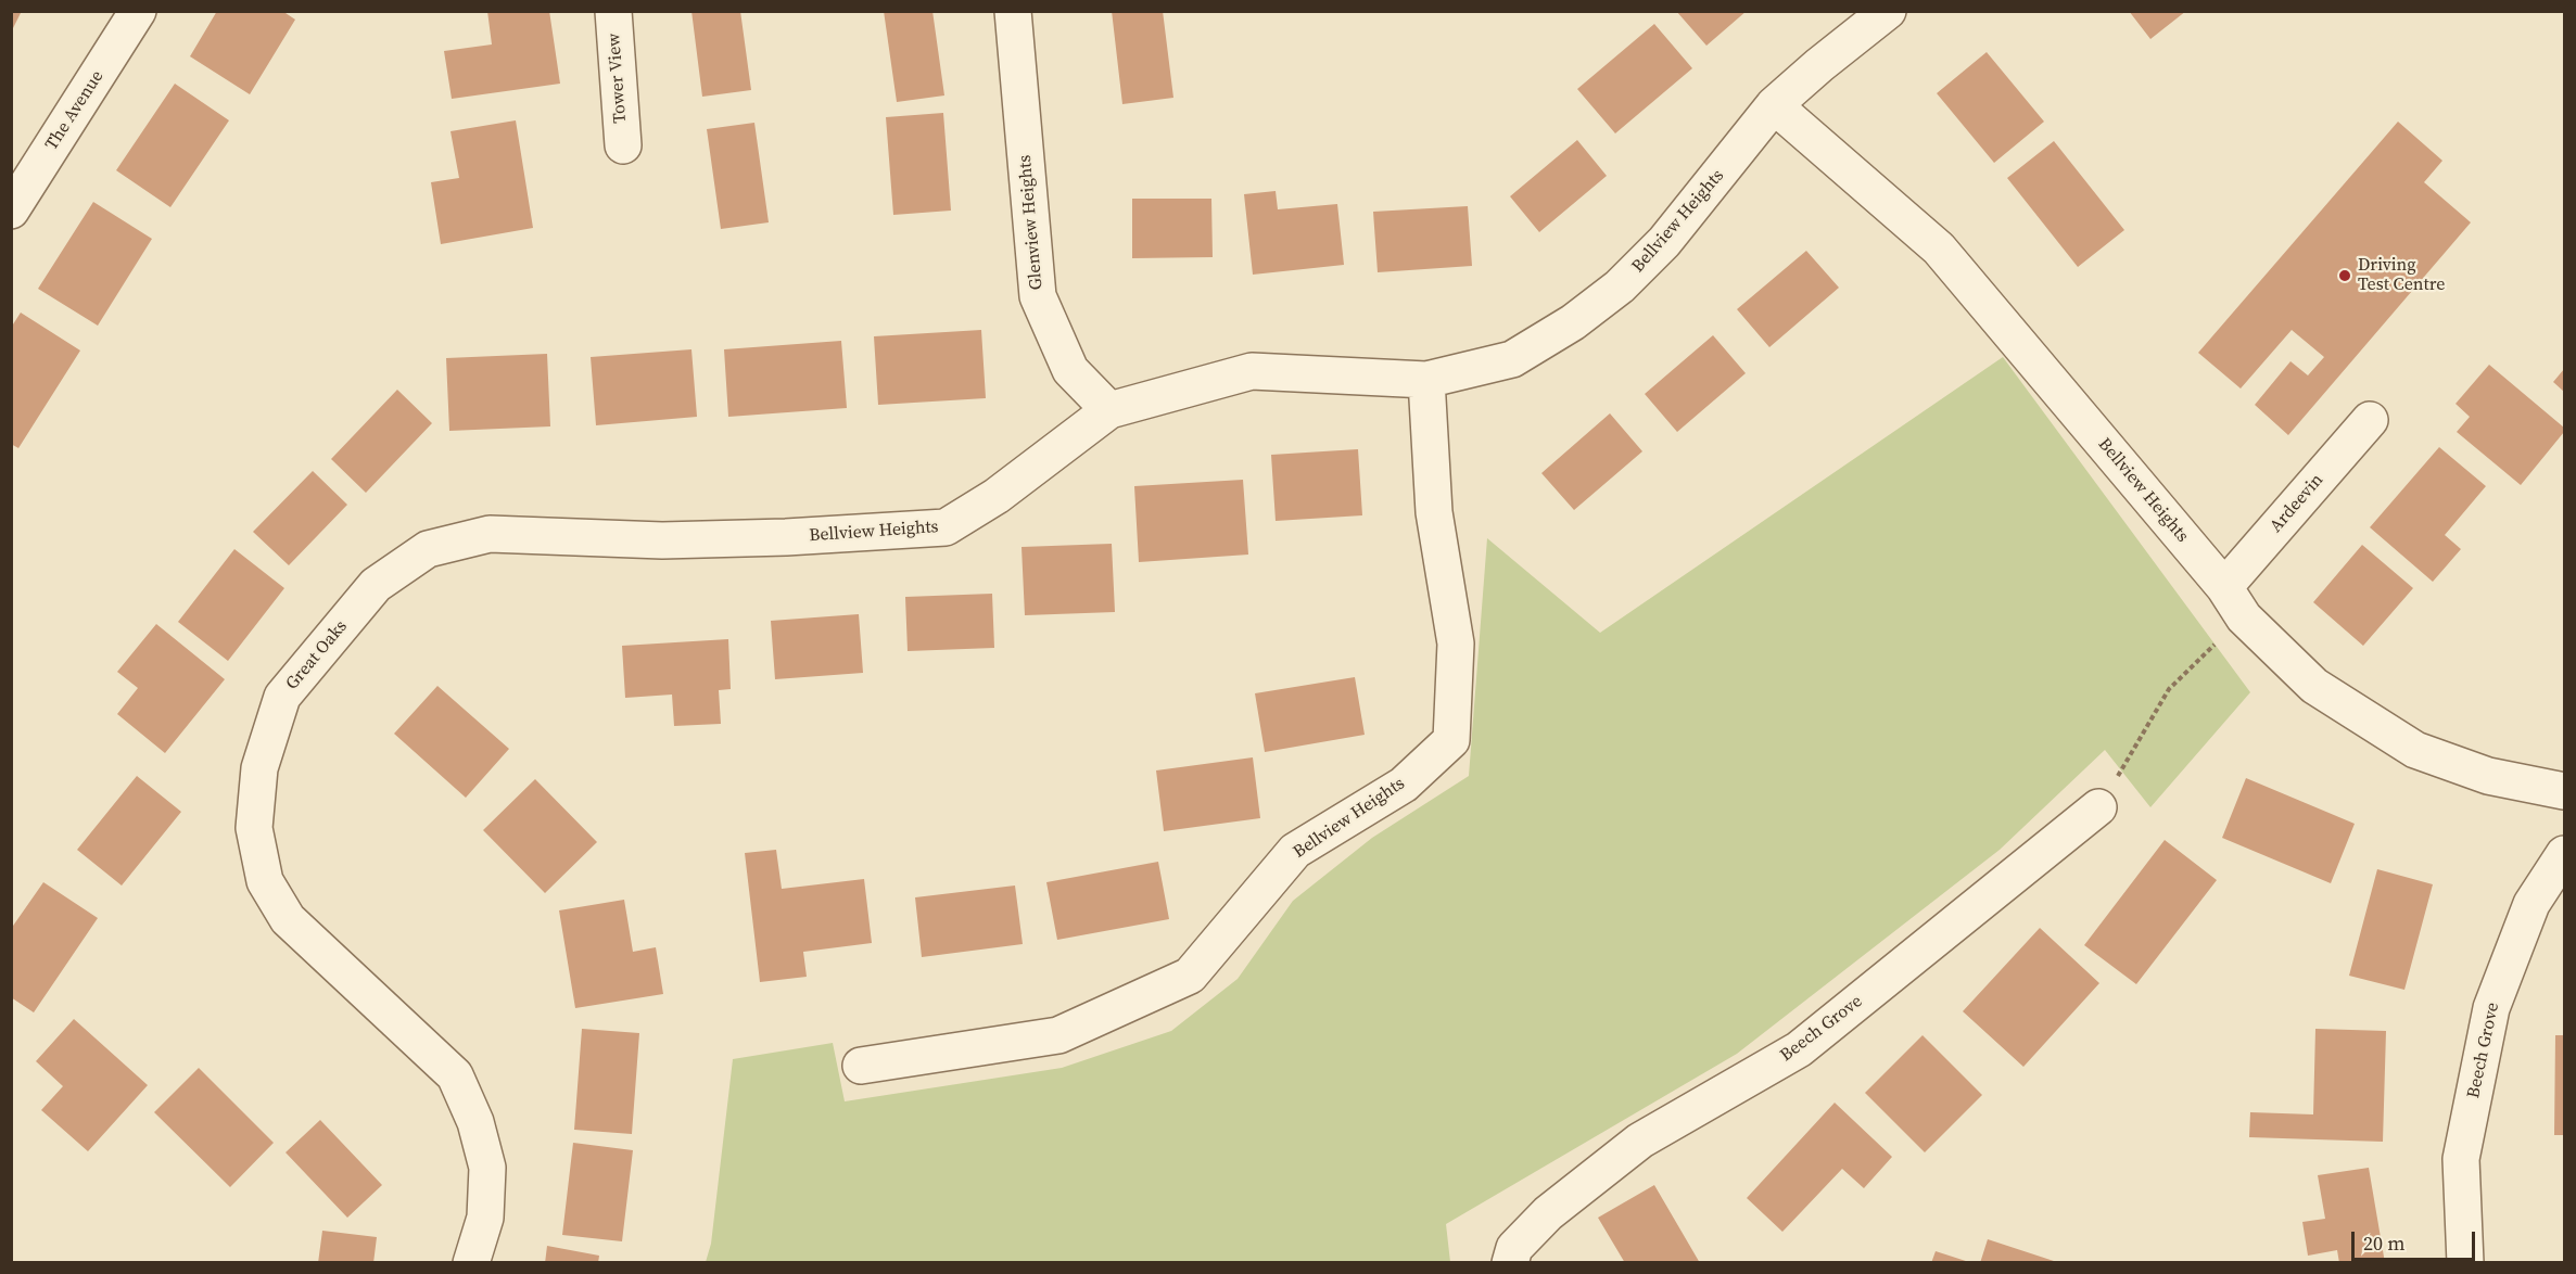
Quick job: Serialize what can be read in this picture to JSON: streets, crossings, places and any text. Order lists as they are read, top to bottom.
{
  "streets": {
    "street": [
      "Tower View",
      "The Avenue",
      "Bellview Heights",
      "Glenview Heights",
      "Ardeevin",
      "Great Oaks",
      "Beech Grove"
    ]
  },
  "crossings": [
    ["Bellview Heights", "Glenview Heights"],
    ["Bellview Heights", "Ardeevin"],
    ["Bellview Heights", "Great Oaks"]
  ],
  "places": ["Driving Test Centre"],
  "scale_bar": "20 m"
}
